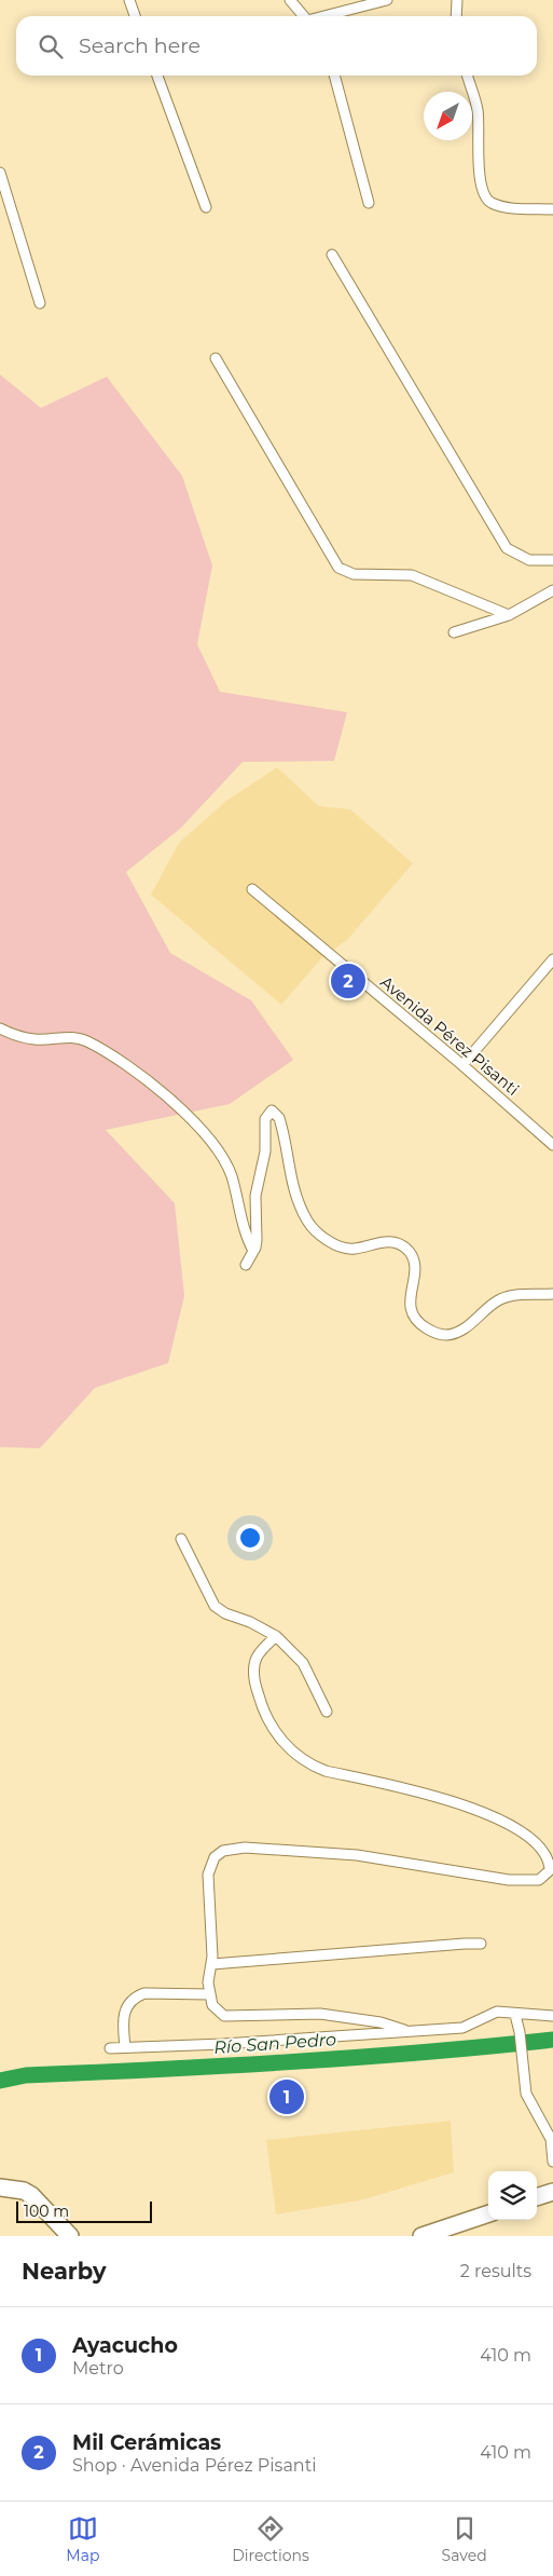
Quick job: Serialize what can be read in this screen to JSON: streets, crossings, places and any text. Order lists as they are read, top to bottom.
{
  "streets": {
    "street": ["Avenida Pérez Pisanti"]
  },
  "water": ["Río San Pedro"],
  "scale_bar": "100 m",
  "north": "bottom left",
  "page": {
    "search": "Search here",
    "pins": ["2", "1"],
    "scale": "100 m",
    "heading": ["Nearby", "2 results"],
    "list": [
      {
        "mark": "1",
        "name": "Ayacucho",
        "note": "Metro",
        "value": "410 m"
      },
      {
        "mark": "2",
        "name": "Mil Cerámicas",
        "note": "Shop · Avenida Pérez Pisanti",
        "value": "410 m"
      }
    ],
    "nav": ["Map", "Directions", "Saved"]
  }
}
